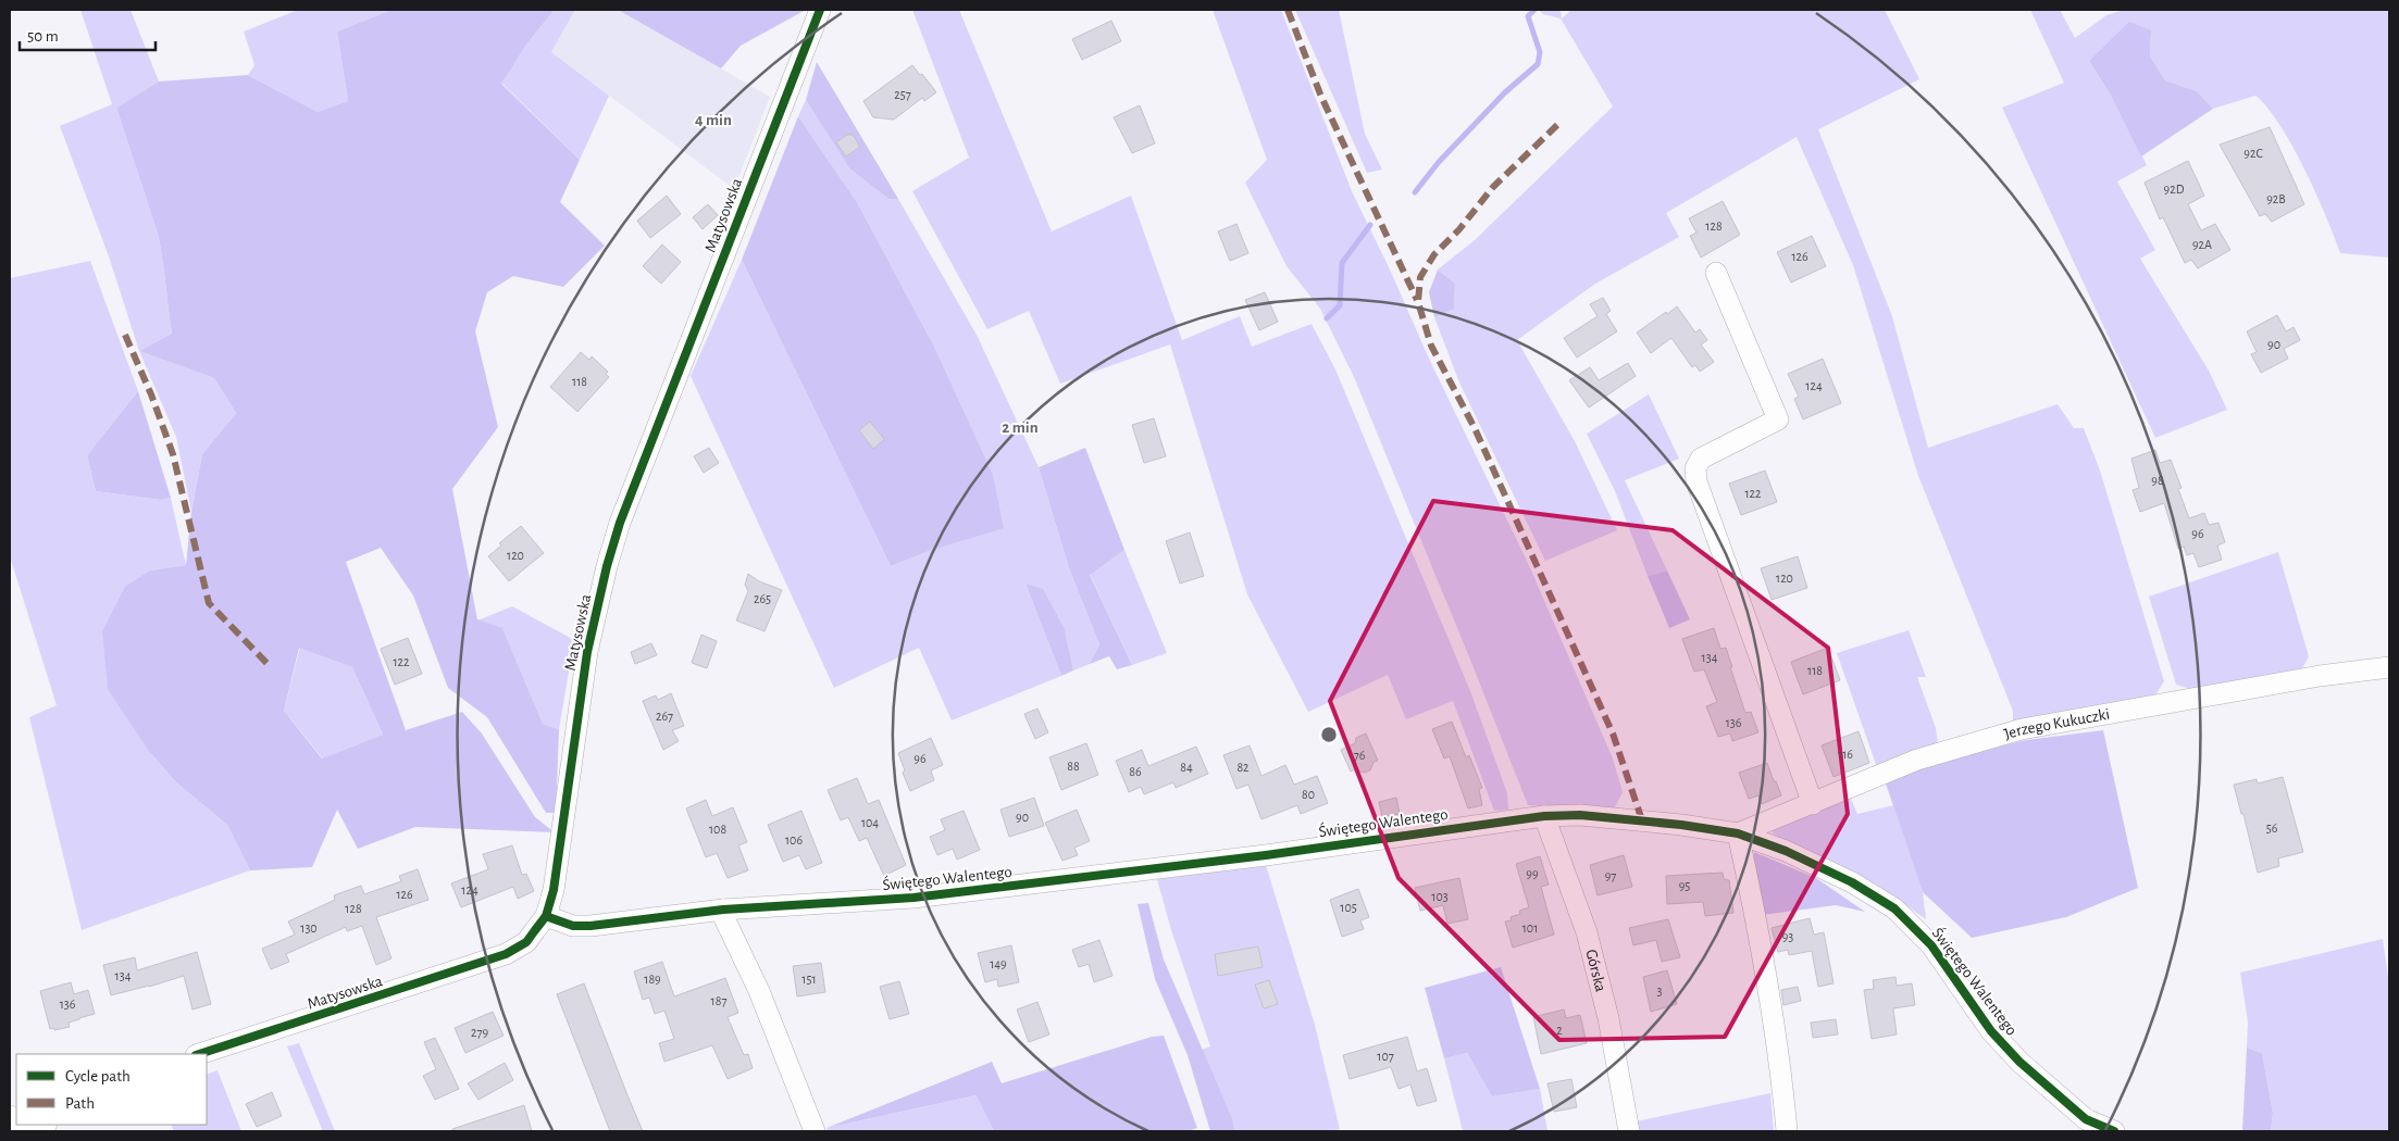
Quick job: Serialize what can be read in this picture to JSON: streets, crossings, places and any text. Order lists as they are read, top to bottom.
{
  "streets": {
    "street": [
      "Matysowska",
      "Jerzego Kukuczki",
      "Świętego Walentego",
      "Górska"
    ]
  },
  "crossings": [
    ["Matysowska", "Świętego Walentego"],
    ["Jerzego Kukuczki", "Świętego Walentego"],
    ["Świętego Walentego", "Górska"]
  ],
  "house_numbers": [
    "257",
    "92C",
    "92D",
    "92B",
    "128",
    "92A",
    "126",
    "90",
    "118",
    "124",
    "98",
    "122",
    "96",
    "120",
    "120",
    "265",
    "134",
    "122",
    "118",
    "267",
    "136",
    "116",
    "76",
    "96",
    "88",
    "84",
    "82",
    "86",
    "80",
    "90",
    "104",
    "56",
    "108",
    "106",
    "99",
    "97",
    "95",
    "124",
    "126",
    "103",
    "105",
    "128",
    "130",
    "101",
    "93",
    "149",
    "134",
    "189",
    "151",
    "3",
    "187",
    "136",
    "2",
    "279",
    "107"
  ],
  "legend": ["Cycle path", "Path"],
  "scale_bar": "50 m",
  "rings": ["4 min", "2 min"]
}
